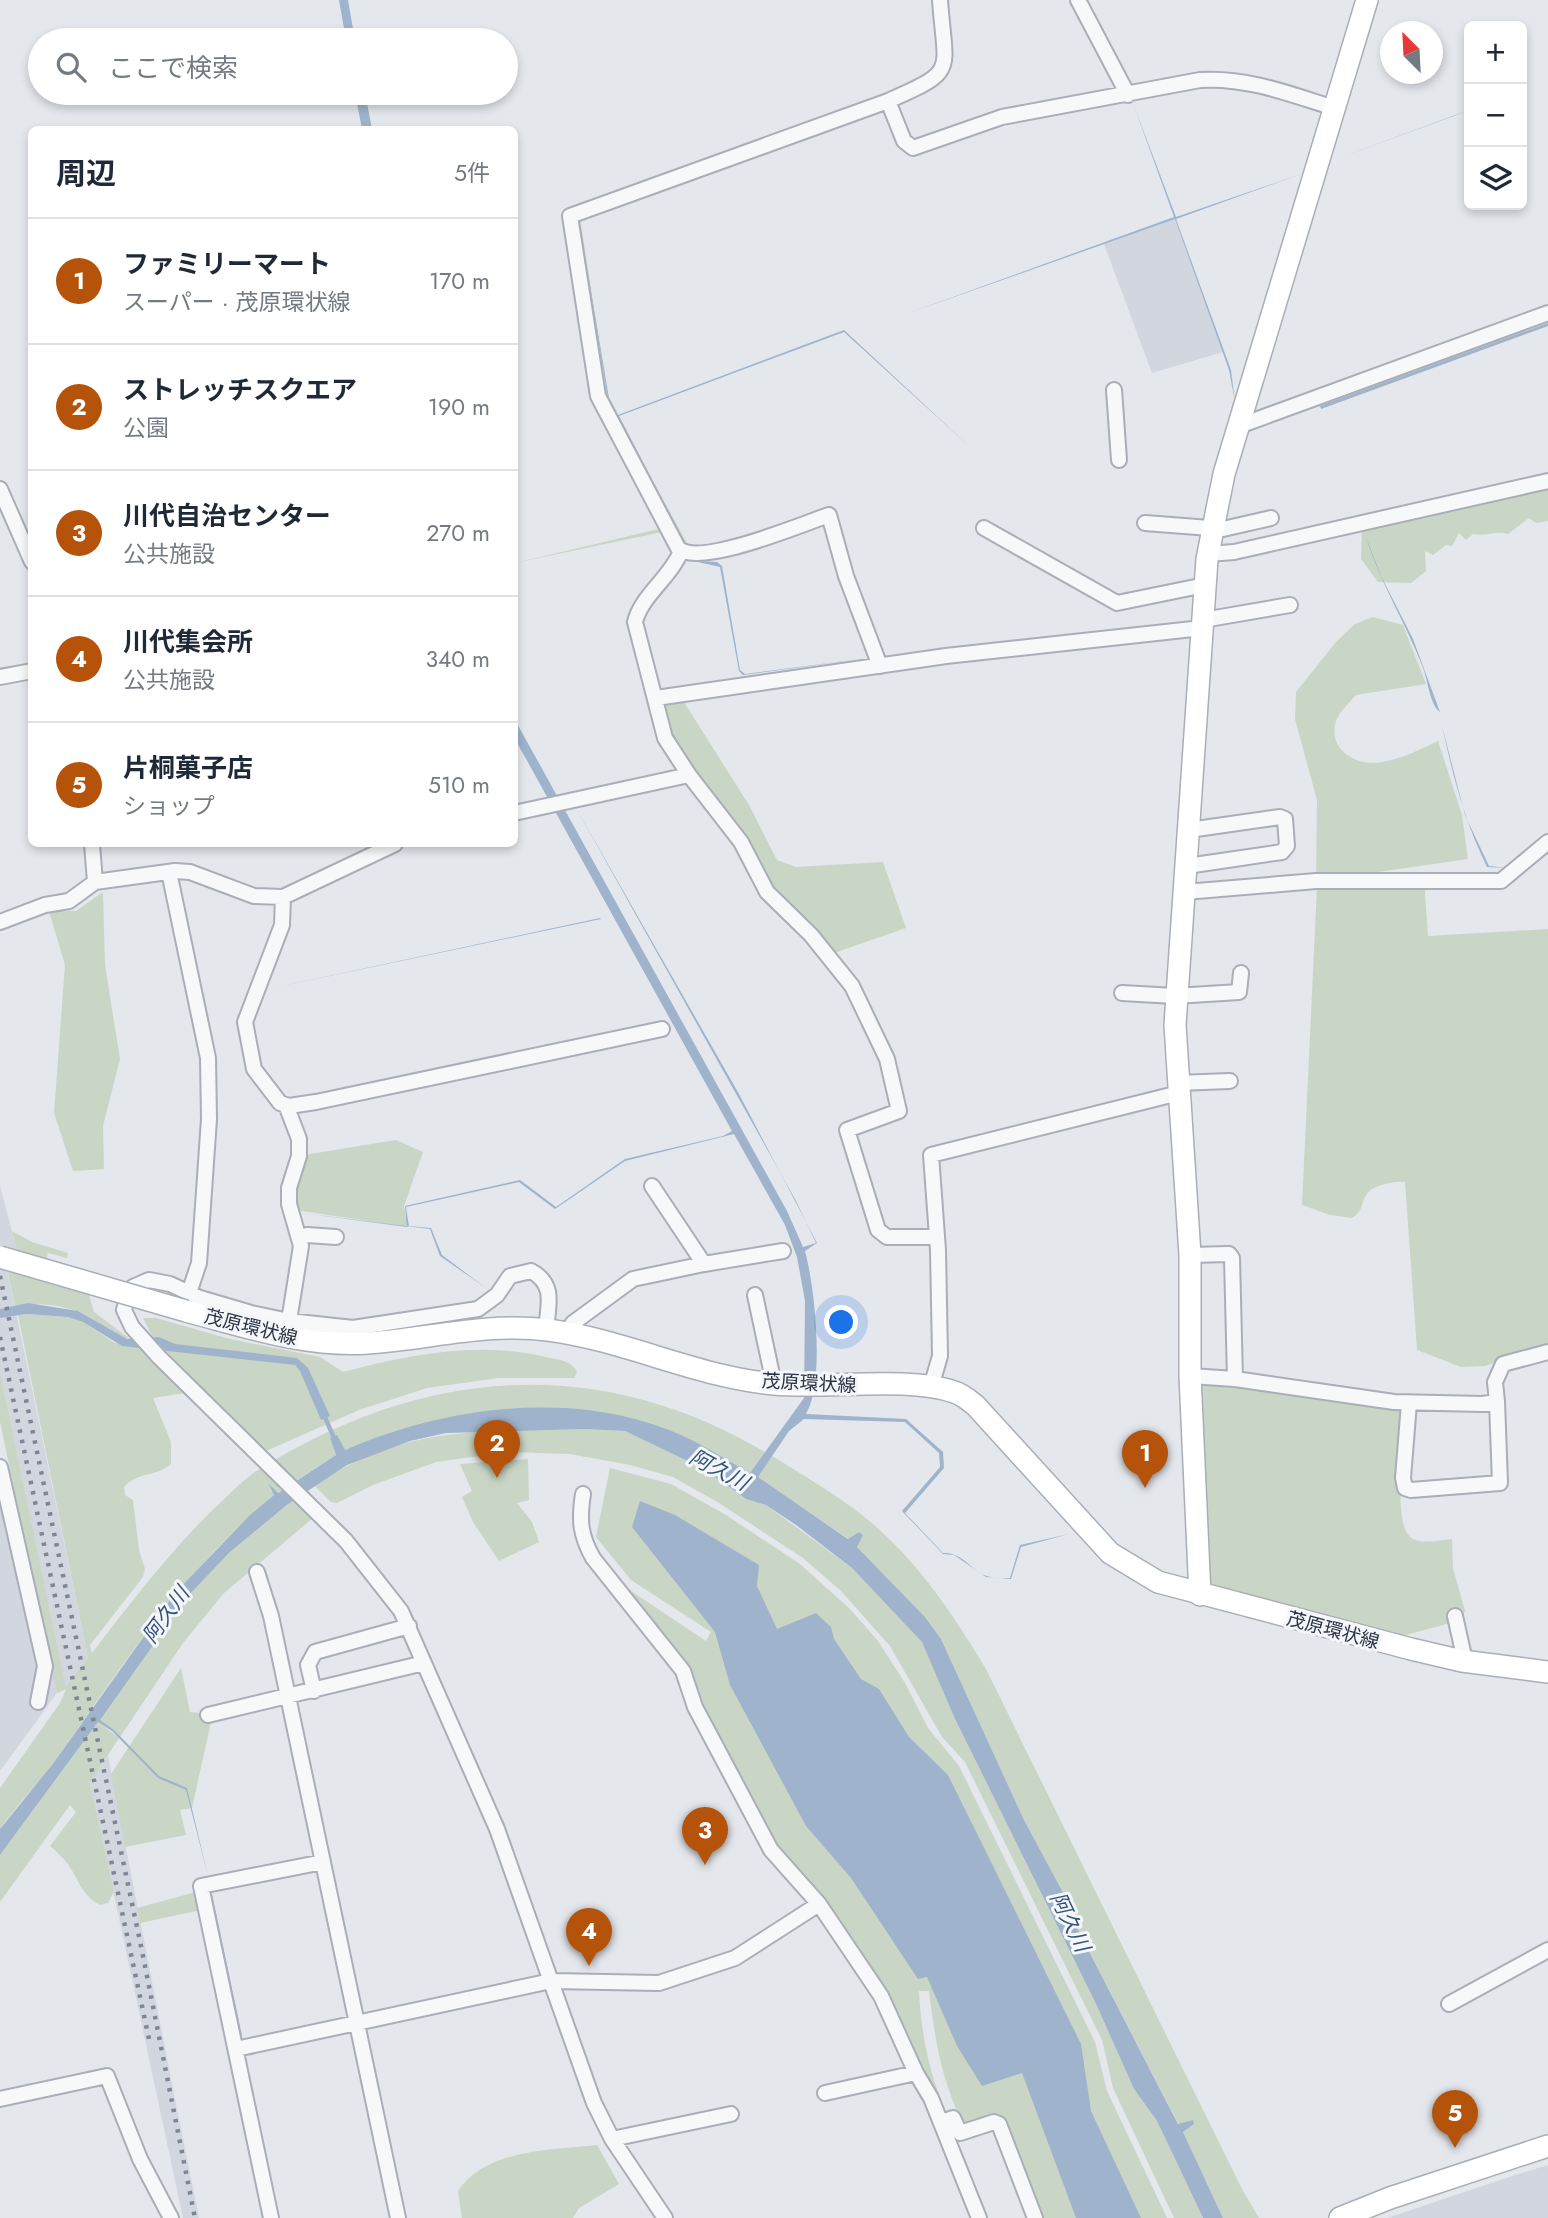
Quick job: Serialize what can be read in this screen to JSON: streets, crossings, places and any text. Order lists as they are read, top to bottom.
{
  "streets": {
    "street": ["茂原環状線"]
  },
  "water": ["阿久川"],
  "north": "top left",
  "page": {
    "map_buttons": ["+", "−"],
    "search": "ここで検索",
    "heading": ["周辺", "5件"],
    "list": [
      {
        "mark": "1",
        "name": "ファミリーマート",
        "note": "スーパー · 茂原環状線",
        "value": "170 m"
      },
      {
        "mark": "2",
        "name": "ストレッチスクエア",
        "note": "公園",
        "value": "190 m"
      },
      {
        "mark": "3",
        "name": "川代自治センター",
        "note": "公共施設",
        "value": "270 m"
      },
      {
        "mark": "4",
        "name": "川代集会所",
        "note": "公共施設",
        "value": "340 m"
      },
      {
        "mark": "5",
        "name": "片桐菓子店",
        "note": "ショップ",
        "value": "510 m"
      }
    ],
    "pins": [
      "2",
      "1",
      "3",
      "4",
      "5"
    ]
  }
}
